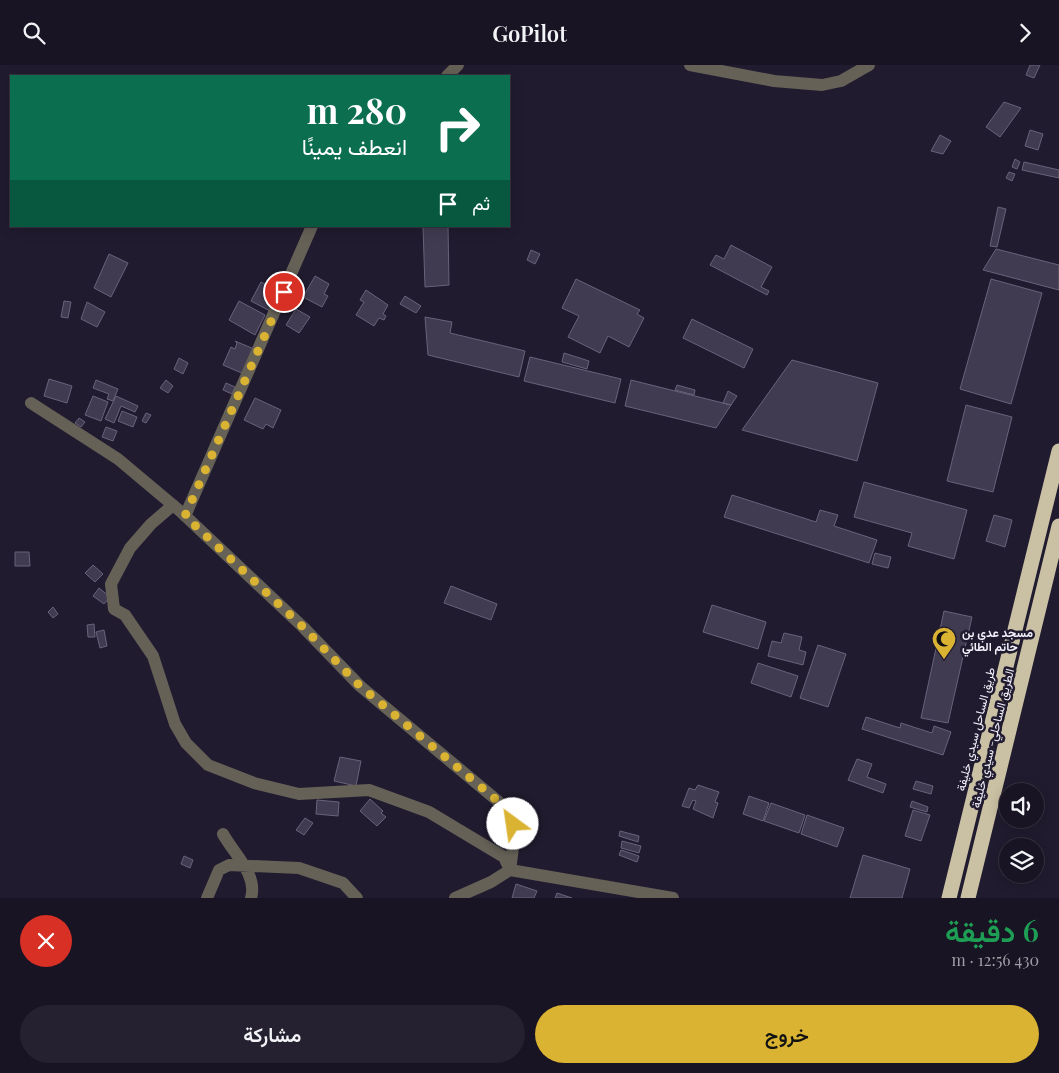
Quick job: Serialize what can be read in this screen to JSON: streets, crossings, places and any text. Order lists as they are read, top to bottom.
{
  "streets": {
    "highway": ["طريق الساحل سيدي خليفة", "الطريق الساحلي- سيدي خليفة"]
  },
  "places": {
    "mosque": ["مسجد عدي بن حاتم الطائي"]
  },
  "page": {
    "header": "GoPilot",
    "turn": ["280 m", "انعطف يمينًا"],
    "then": "ثم",
    "heading": ["6 دقيقة", "430 m · 12:56"],
    "buttons": ["خروج", "مشاركة"]
  }
}
